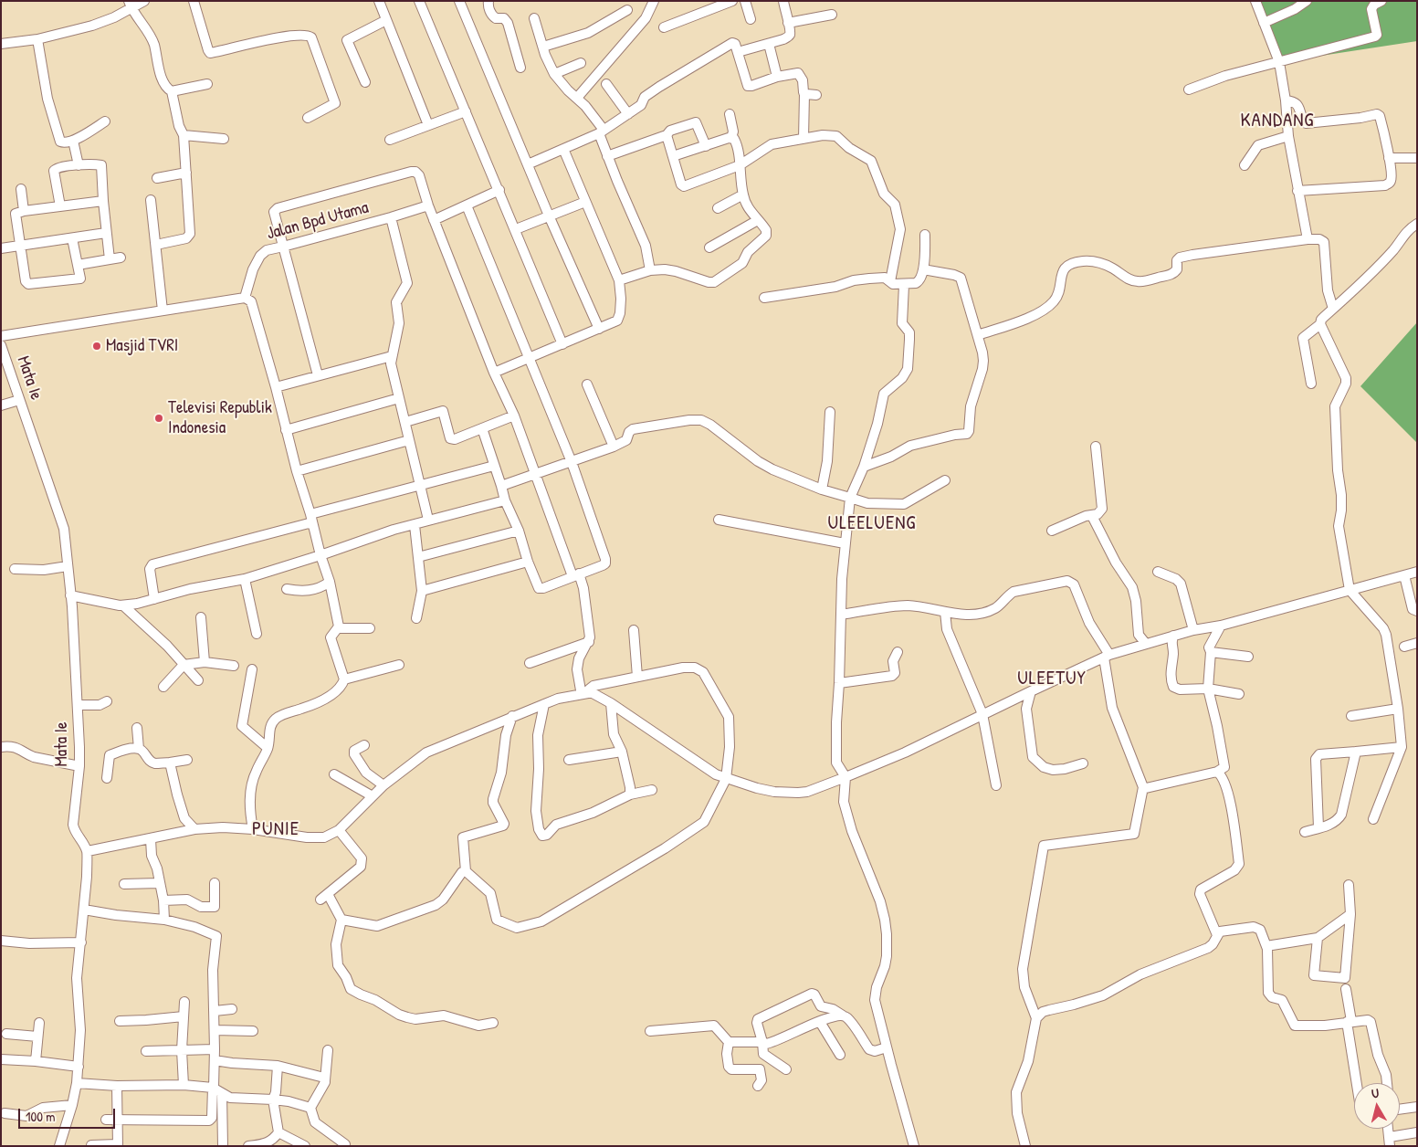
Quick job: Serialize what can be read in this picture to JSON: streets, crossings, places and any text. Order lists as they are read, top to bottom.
{
  "streets": {
    "street": ["Jalan Bpd Utama", "Mata Ie"]
  },
  "districts": [
    "KANDANG",
    "ULEELUENG",
    "ULEETUY",
    "PUNIE"
  ],
  "places": ["Masjid TVRI", "Televisi Republik Indonesia"],
  "scale_bar": "100 m",
  "north": "top"
}
